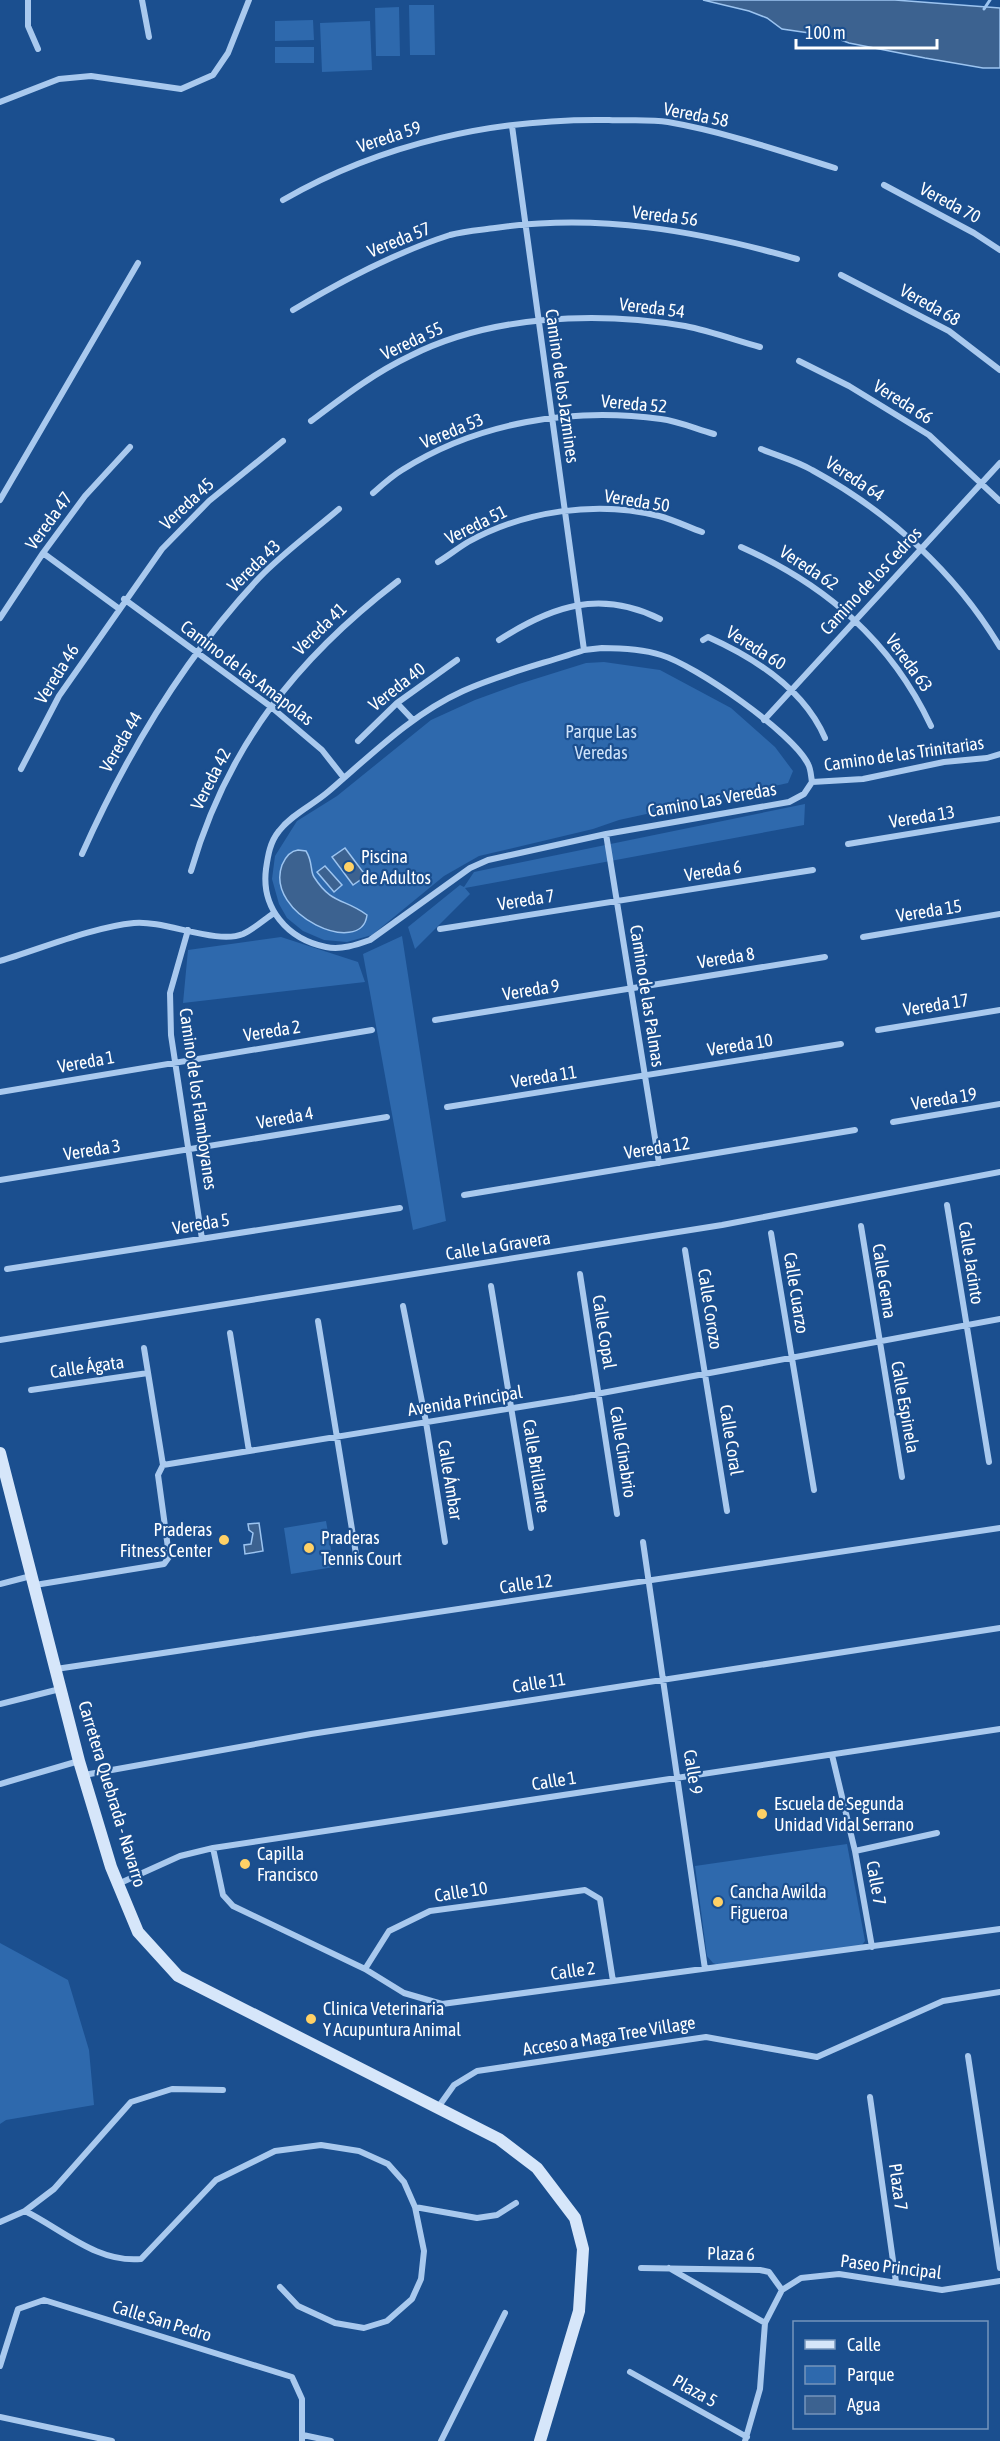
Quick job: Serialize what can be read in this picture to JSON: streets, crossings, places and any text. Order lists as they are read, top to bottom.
{
  "streets": {
    "street": [
      "Vereda 58",
      "Vereda 59",
      "Vereda 70",
      "Vereda 56",
      "Vereda 57",
      "Vereda 68",
      "Vereda 54",
      "Vereda 55",
      "Camino de los Jazmines",
      "Vereda 66",
      "Vereda 52",
      "Vereda 53",
      "Vereda 64",
      "Vereda 50",
      "Vereda 45",
      "Vereda 47",
      "Vereda 51",
      "Vereda 43",
      "Vereda 62",
      "Camino de los Cedros",
      "Vereda 41",
      "Vereda 60",
      "Vereda 63",
      "Camino de las Amapolas",
      "Vereda 46",
      "Vereda 40",
      "Vereda 44",
      "Camino de las Trinitarias",
      "Vereda 42",
      "Camino Las Veredas",
      "Vereda 13",
      "Vereda 6",
      "Vereda 7",
      "Vereda 15",
      "Vereda 8",
      "Vereda 9",
      "Camino de las Palmas",
      "Vereda 17",
      "Vereda 2",
      "Vereda 10",
      "Vereda 1",
      "Vereda 11",
      "Camino de los Flamboyanes",
      "Vereda 19",
      "Vereda 4",
      "Vereda 12",
      "Vereda 3",
      "Vereda 5",
      "Calle La Gravera",
      "Calle Jacinto",
      "Calle Gema",
      "Calle Cuarzo",
      "Calle Corozo",
      "Calle Copal",
      "Calle Ágata",
      "Avenida Principal",
      "Calle Espinela",
      "Calle Coral",
      "Calle Cinabrio",
      "Calle Brillante",
      "Calle Ámbar",
      "Calle 12",
      "Calle 11",
      "Calle 9",
      "Calle 1",
      "Carretera Quebrada - Navarro",
      "Calle 7",
      "Calle 10",
      "Calle 2",
      "Acceso a Maga Tree Village",
      "Plaza 7",
      "Plaza 6",
      "Paseo Principal",
      "Calle San Pedro",
      "Plaza 5"
    ]
  },
  "crossings": [
    ["Vereda 58", "Vereda 59"],
    ["Vereda 58", "Camino de los Jazmines"],
    ["Vereda 59", "Camino de los Jazmines"],
    ["Vereda 56", "Vereda 57"],
    ["Vereda 56", "Camino de los Jazmines"],
    ["Vereda 57", "Camino de los Jazmines"],
    ["Vereda 54", "Vereda 55"],
    ["Vereda 54", "Camino de los Jazmines"],
    ["Vereda 55", "Camino de los Jazmines"],
    ["Camino de los Jazmines", "Vereda 52"],
    ["Camino de los Jazmines", "Vereda 53"],
    ["Camino de los Jazmines", "Vereda 50"],
    ["Camino de los Jazmines", "Vereda 51"],
    ["Camino de los Jazmines", "Camino Las Veredas"],
    ["Vereda 66", "Camino de los Cedros"],
    ["Vereda 52", "Vereda 53"],
    ["Vereda 64", "Camino de los Cedros"],
    ["Vereda 50", "Vereda 51"],
    ["Vereda 45", "Camino de las Amapolas"],
    ["Vereda 45", "Vereda 46"],
    ["Vereda 43", "Camino de las Amapolas"],
    ["Vereda 43", "Vereda 44"],
    ["Vereda 62", "Camino de los Cedros"],
    ["Vereda 62", "Vereda 63"],
    ["Camino de los Cedros", "Vereda 60"],
    ["Camino de los Cedros", "Vereda 63"],
    ["Camino de los Cedros", "Camino Las Veredas"],
    ["Vereda 41", "Camino de las Amapolas"],
    ["Vereda 41", "Vereda 42"],
    ["Camino de las Amapolas", "Vereda 46"],
    ["Camino de las Amapolas", "Vereda 44"],
    ["Camino de las Amapolas", "Vereda 42"],
    ["Camino de las Amapolas", "Camino Las Veredas"],
    ["Camino de las Trinitarias", "Camino Las Veredas"],
    ["Camino Las Veredas", "Camino de las Palmas"],
    ["Vereda 6", "Vereda 7"],
    ["Vereda 6", "Camino de las Palmas"],
    ["Vereda 7", "Camino de las Palmas"],
    ["Vereda 8", "Vereda 9"],
    ["Vereda 8", "Camino de las Palmas"],
    ["Vereda 9", "Camino de las Palmas"],
    ["Camino de las Palmas", "Vereda 10"],
    ["Camino de las Palmas", "Vereda 11"],
    ["Camino de las Palmas", "Vereda 12"],
    ["Vereda 2", "Vereda 1"],
    ["Vereda 2", "Camino de los Flamboyanes"],
    ["Vereda 10", "Vereda 11"],
    ["Vereda 1", "Camino de los Flamboyanes"],
    ["Camino de los Flamboyanes", "Vereda 4"],
    ["Camino de los Flamboyanes", "Vereda 3"],
    ["Camino de los Flamboyanes", "Vereda 5"],
    ["Vereda 4", "Vereda 3"],
    ["Calle Jacinto", "Avenida Principal"],
    ["Calle Gema", "Avenida Principal"],
    ["Calle Gema", "Calle Espinela"],
    ["Calle Cuarzo", "Avenida Principal"],
    ["Calle Corozo", "Avenida Principal"],
    ["Calle Corozo", "Calle Coral"],
    ["Calle Copal", "Avenida Principal"],
    ["Calle Copal", "Calle Cinabrio"],
    ["Avenida Principal", "Calle Espinela"],
    ["Avenida Principal", "Calle Coral"],
    ["Avenida Principal", "Calle Cinabrio"],
    ["Avenida Principal", "Calle Brillante"],
    ["Avenida Principal", "Calle Ámbar"],
    ["Calle 12", "Calle 9"],
    ["Calle 12", "Carretera Quebrada - Navarro"],
    ["Calle 11", "Calle 9"],
    ["Calle 11", "Carretera Quebrada - Navarro"],
    ["Calle 9", "Calle 1"],
    ["Calle 9", "Calle 2"],
    ["Calle 1", "Carretera Quebrada - Navarro"],
    ["Calle 1", "Calle 7"],
    ["Calle 1", "Calle 2"],
    ["Carretera Quebrada - Navarro", "Acceso a Maga Tree Village"],
    ["Calle 7", "Calle 2"],
    ["Calle 10", "Calle 2"],
    ["Plaza 7", "Paseo Principal"],
    ["Plaza 6", "Paseo Principal"]
  ],
  "parks": ["Parque Las Veredas"],
  "places": [
    "Piscina de Adultos",
    "Praderas Fitness Center",
    "Praderas Tennis Court",
    "Escuela de Segunda Unidad Vidal Serrano",
    "Capilla Francisco",
    "Cancha Awilda Figueroa",
    "Clinica Veterinaria Y Acupuntura Animal"
  ],
  "legend": ["Calle", "Parque", "Agua"],
  "scale_bar": "100 m"
}
